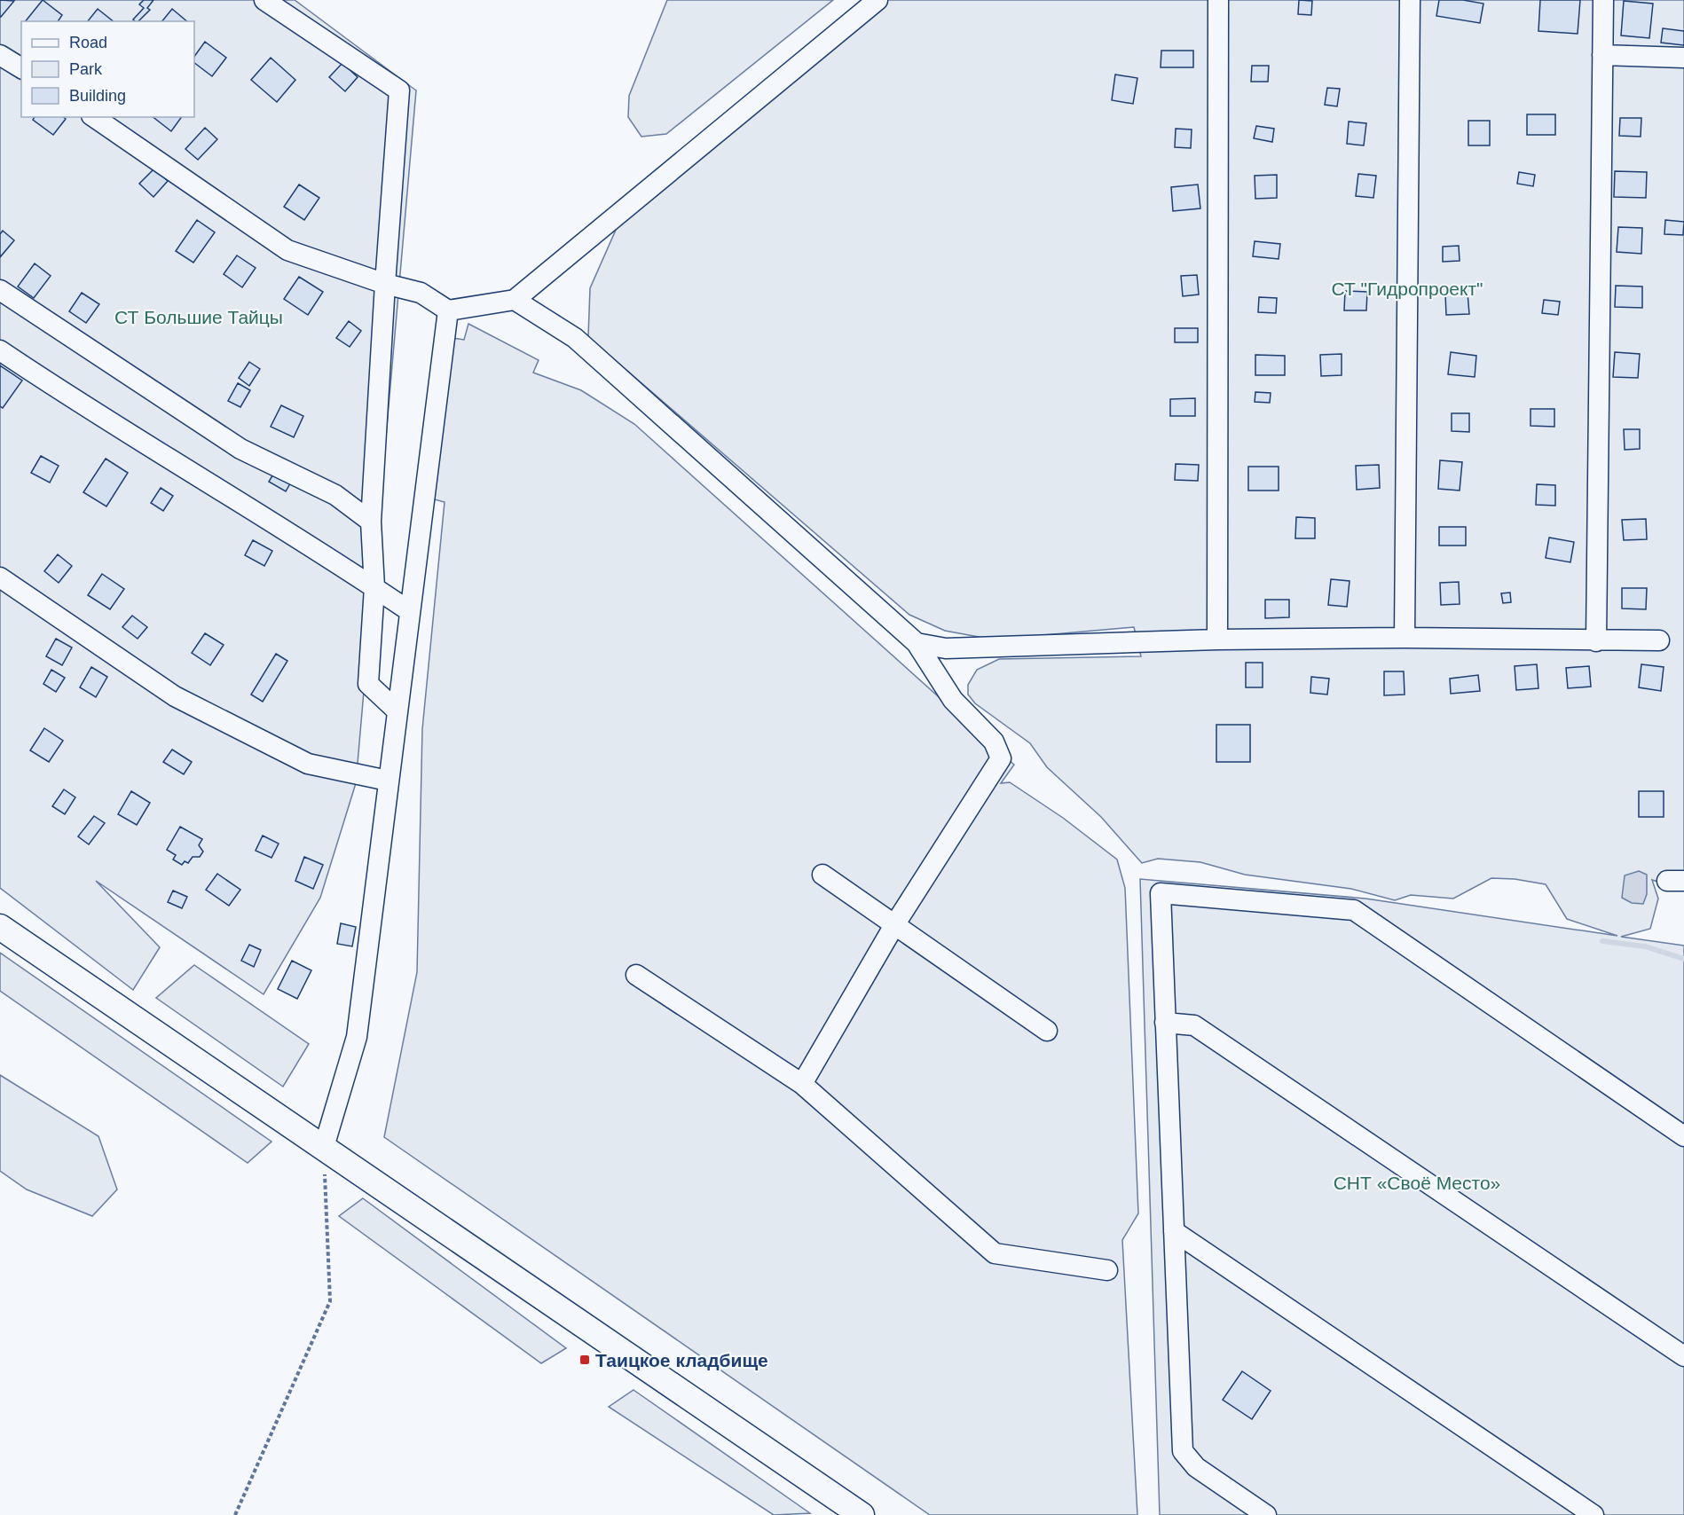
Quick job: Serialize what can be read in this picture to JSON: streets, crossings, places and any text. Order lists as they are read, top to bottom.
{
  "parks": ["СТ \"Гидропроект\"", "СТ Большие Тайцы", "СНТ «Своё Место»"],
  "places": {
    "transit": ["Таицкое кладбище"]
  },
  "legend": ["Road", "Park", "Building"]
}
